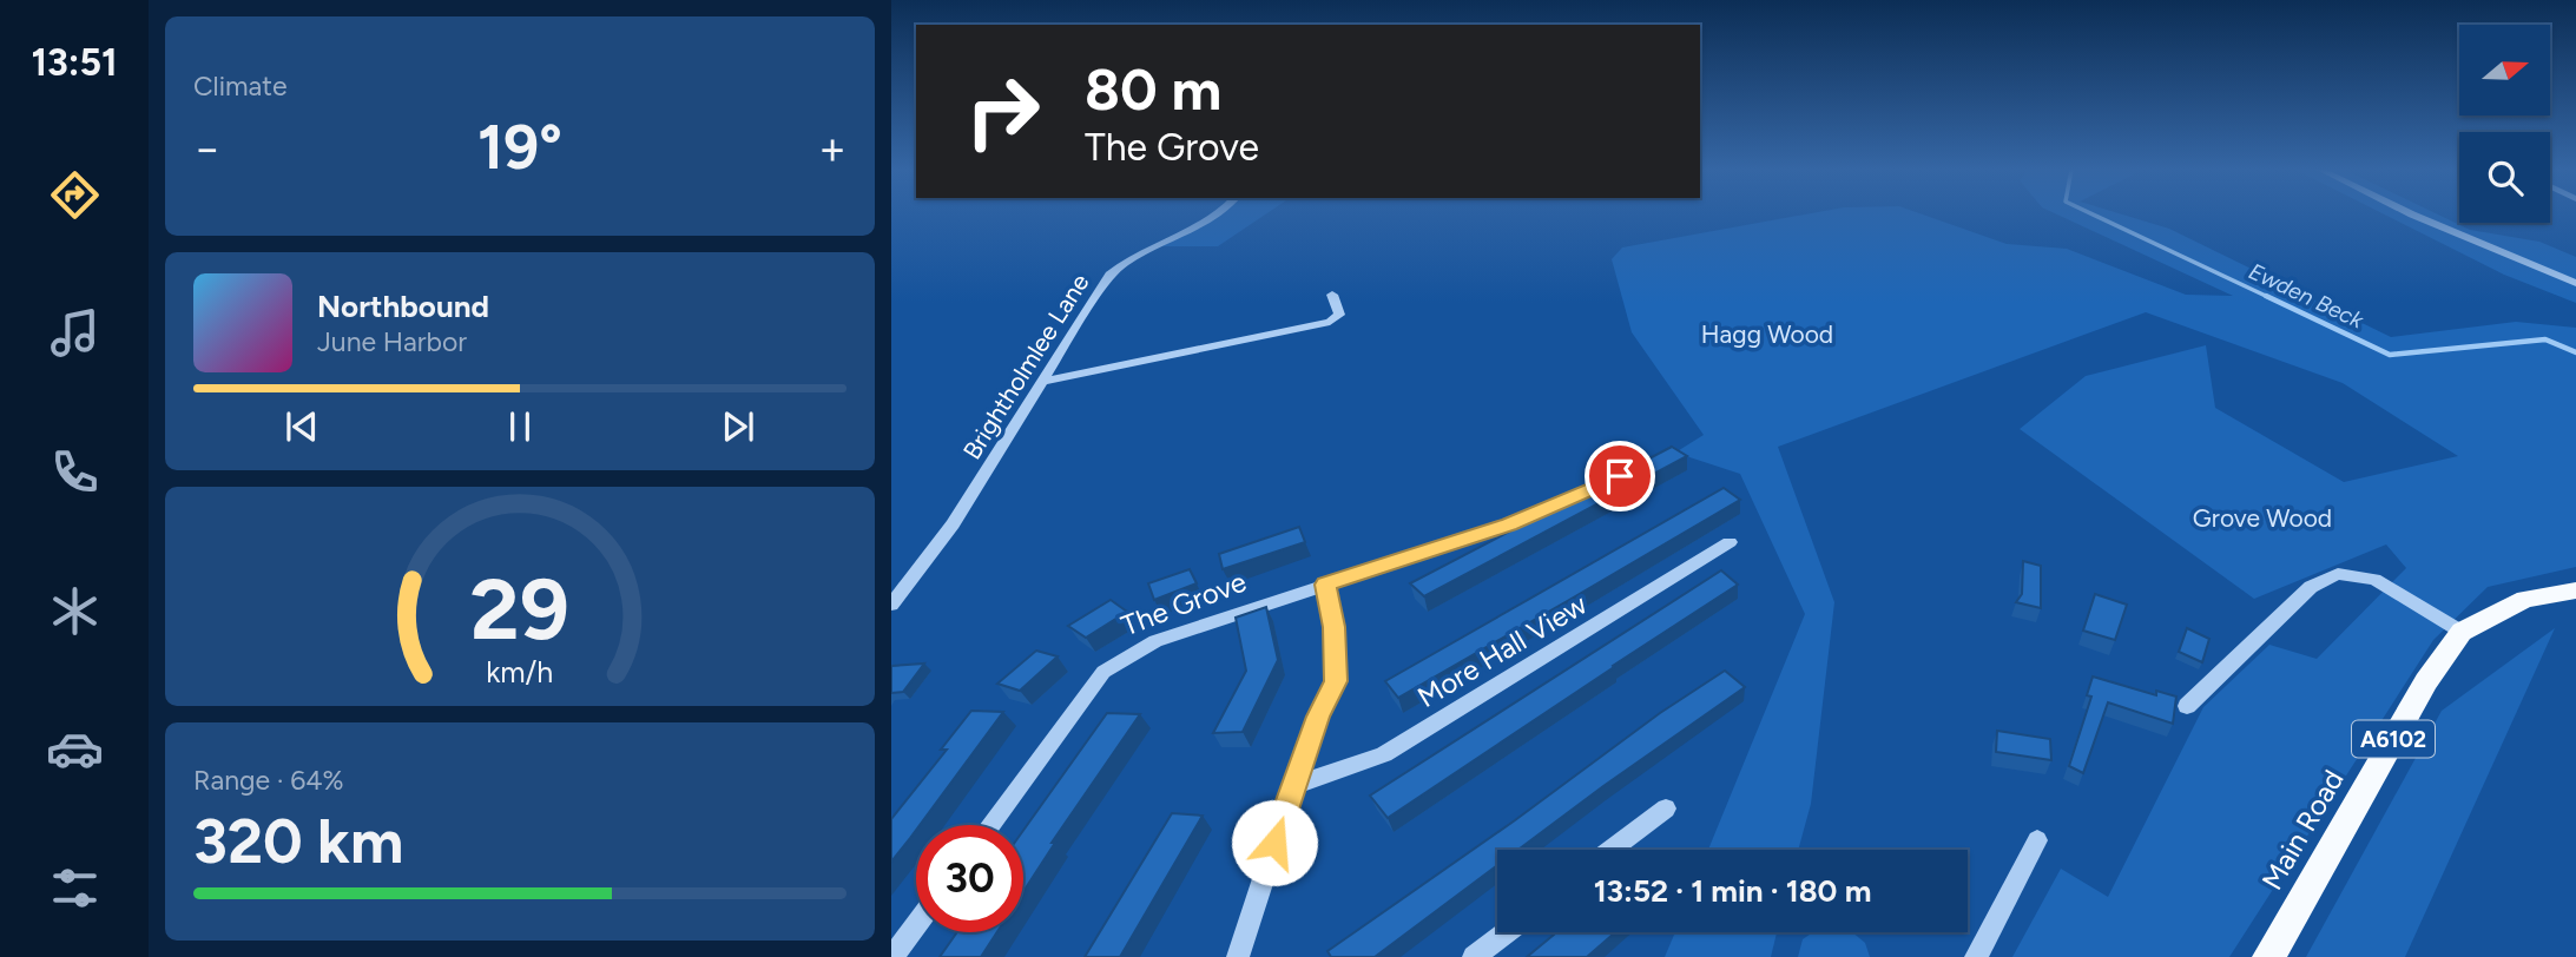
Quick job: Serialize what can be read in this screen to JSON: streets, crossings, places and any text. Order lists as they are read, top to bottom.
{
  "streets": {
    "main road": ["A6102", "Main Road"],
    "street": ["Brightholmlee Lane", "The Grove", "More Hall View"]
  },
  "water": ["Ewden Beck"],
  "parks": ["Hagg Wood", "Grove Wood"],
  "north": "right",
  "page": {
    "tabs": "13:51",
    "tile": [
      "Climate",
      ["Range · 64%", "320 km"]
    ],
    "turn": ["80 m", "The Grove"],
    "heat": ["−", "19°", "+"],
    "song": ["Northbound", "June Harbor"],
    "limit": "30",
    "trip": "13:52 · 1 min · 180 m",
    "gauge": ["29", "km/h"]
  }
}
